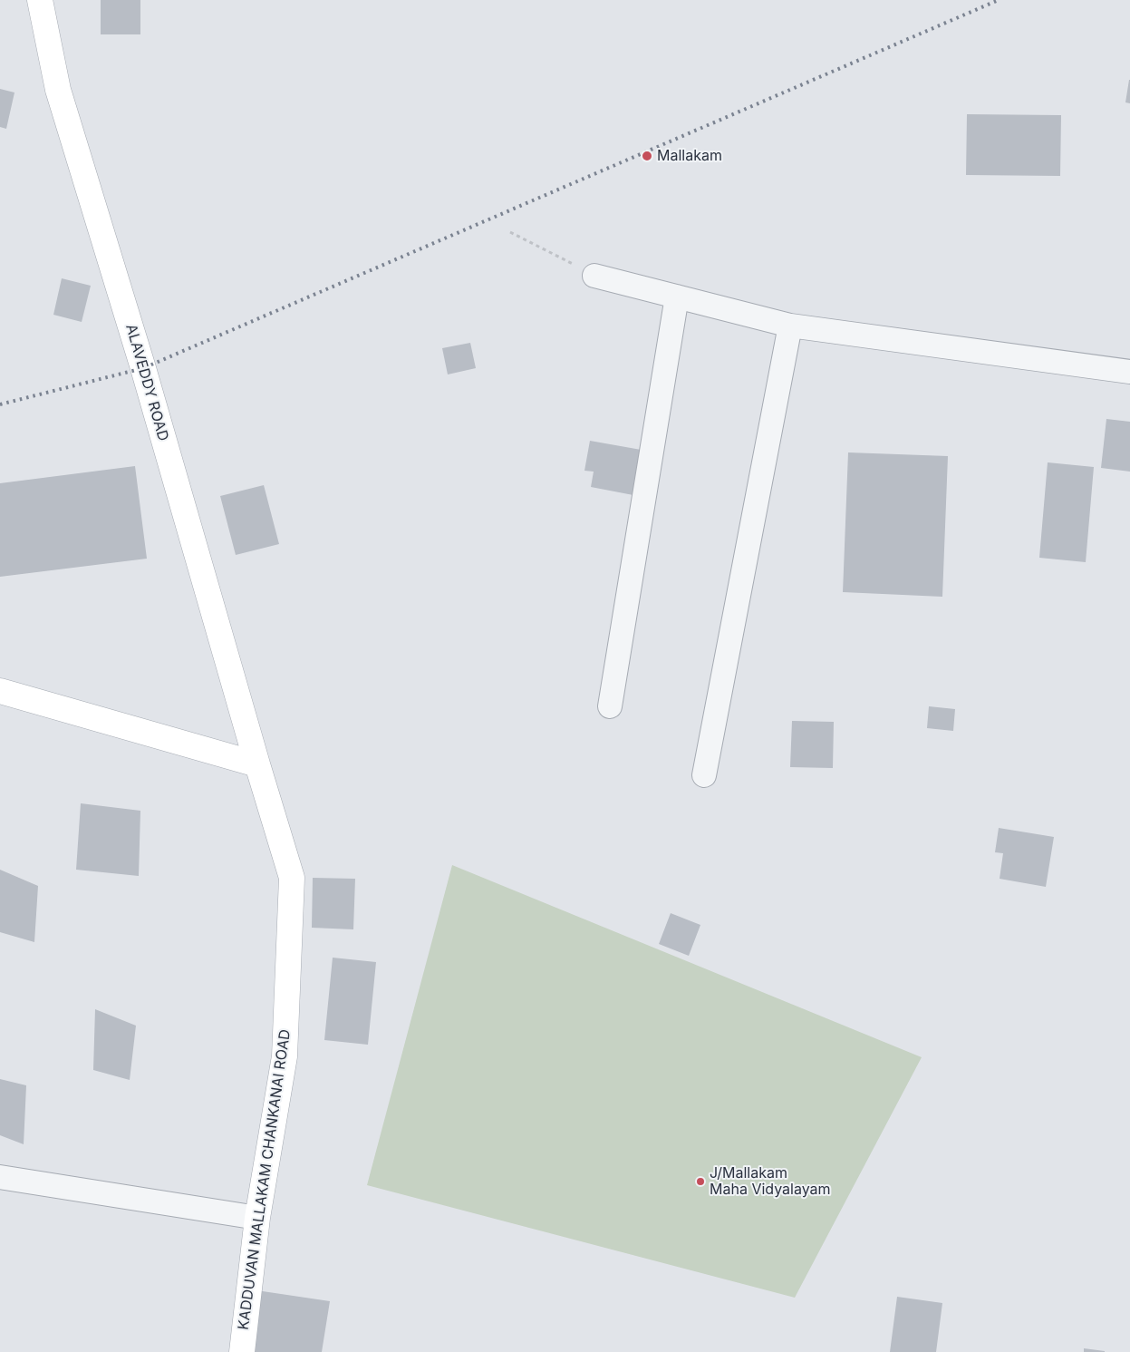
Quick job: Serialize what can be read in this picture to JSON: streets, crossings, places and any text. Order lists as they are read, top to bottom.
{
  "streets": {
    "main road": ["ALAVEDDY ROAD", "KADDUVAN MALLAKAM CHANKANAI ROAD"]
  },
  "crossings": [
    ["ALAVEDDY ROAD", "KADDUVAN MALLAKAM CHANKANAI ROAD"]
  ],
  "places": ["Mallakam", "J/Mallakam Maha Vidyalayam"]
}
